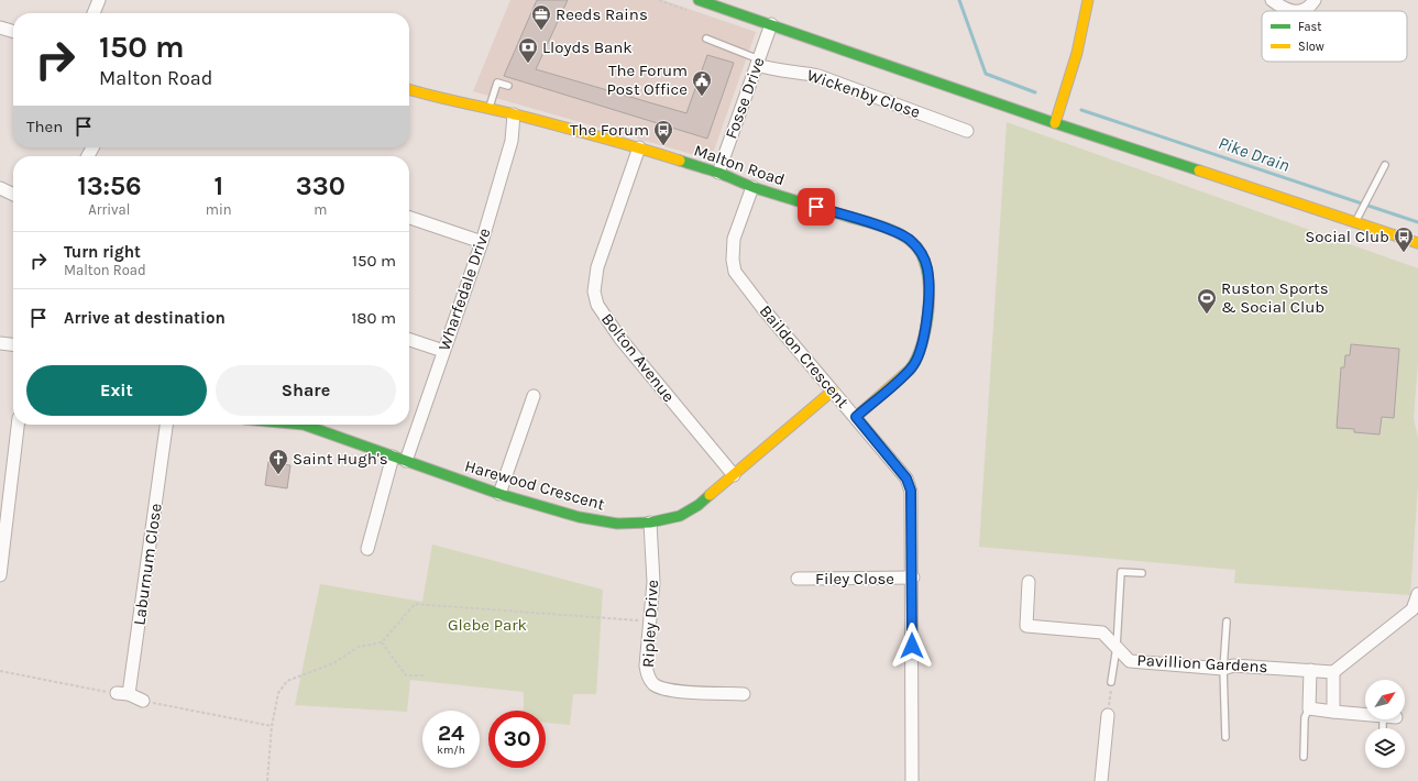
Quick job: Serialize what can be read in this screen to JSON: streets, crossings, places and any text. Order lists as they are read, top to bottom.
{
  "streets": {
    "street": [
      "Wickenby Close",
      "Fosse Drive",
      "Malton Road",
      "Wharfedale Drive",
      "Baildon Crescent",
      "Bolton Avenue",
      "Harewood Crescent",
      "Laburnum Close",
      "Filey Close",
      "Ripley Drive",
      "Pavillion Gardens"
    ]
  },
  "crossings": [
    ["Wickenby Close", "Fosse Drive"],
    ["Fosse Drive", "Malton Road"],
    ["Malton Road", "Wharfedale Drive"],
    ["Malton Road", "Baildon Crescent"],
    ["Malton Road", "Bolton Avenue"],
    ["Wharfedale Drive", "Harewood Crescent"],
    ["Baildon Crescent", "Harewood Crescent"],
    ["Baildon Crescent", "Filey Close"],
    ["Bolton Avenue", "Harewood Crescent"],
    ["Harewood Crescent", "Ripley Drive"]
  ],
  "water": ["Pike Drain"],
  "parks": ["Glebe Park"],
  "places": {
    "office": ["Reeds Rains"],
    "bank": ["Lloyds Bank"],
    "public building": ["The Forum Post Office"],
    "bus stop": ["The Forum", "Social Club"],
    "sports": ["Ruston Sports & Social Club"],
    "church": ["Saint Hugh's"]
  },
  "legend": ["Fast", "Slow"],
  "north": "top right",
  "page": {
    "turn": ["150 m", "Malton Road"],
    "then": "Then",
    "eta": [
      "13:56",
      "Arrival",
      "1",
      "min",
      "330",
      "m"
    ],
    "list": [
      {
        "name": "Turn right",
        "note": "Malton Road",
        "value": "150 m"
      },
      {
        "name": "Arrive at destination",
        "value": "180 m"
      }
    ],
    "buttons": ["Exit", "Share"],
    "speed": "24 km/h",
    "limit": "30"
  }
}
